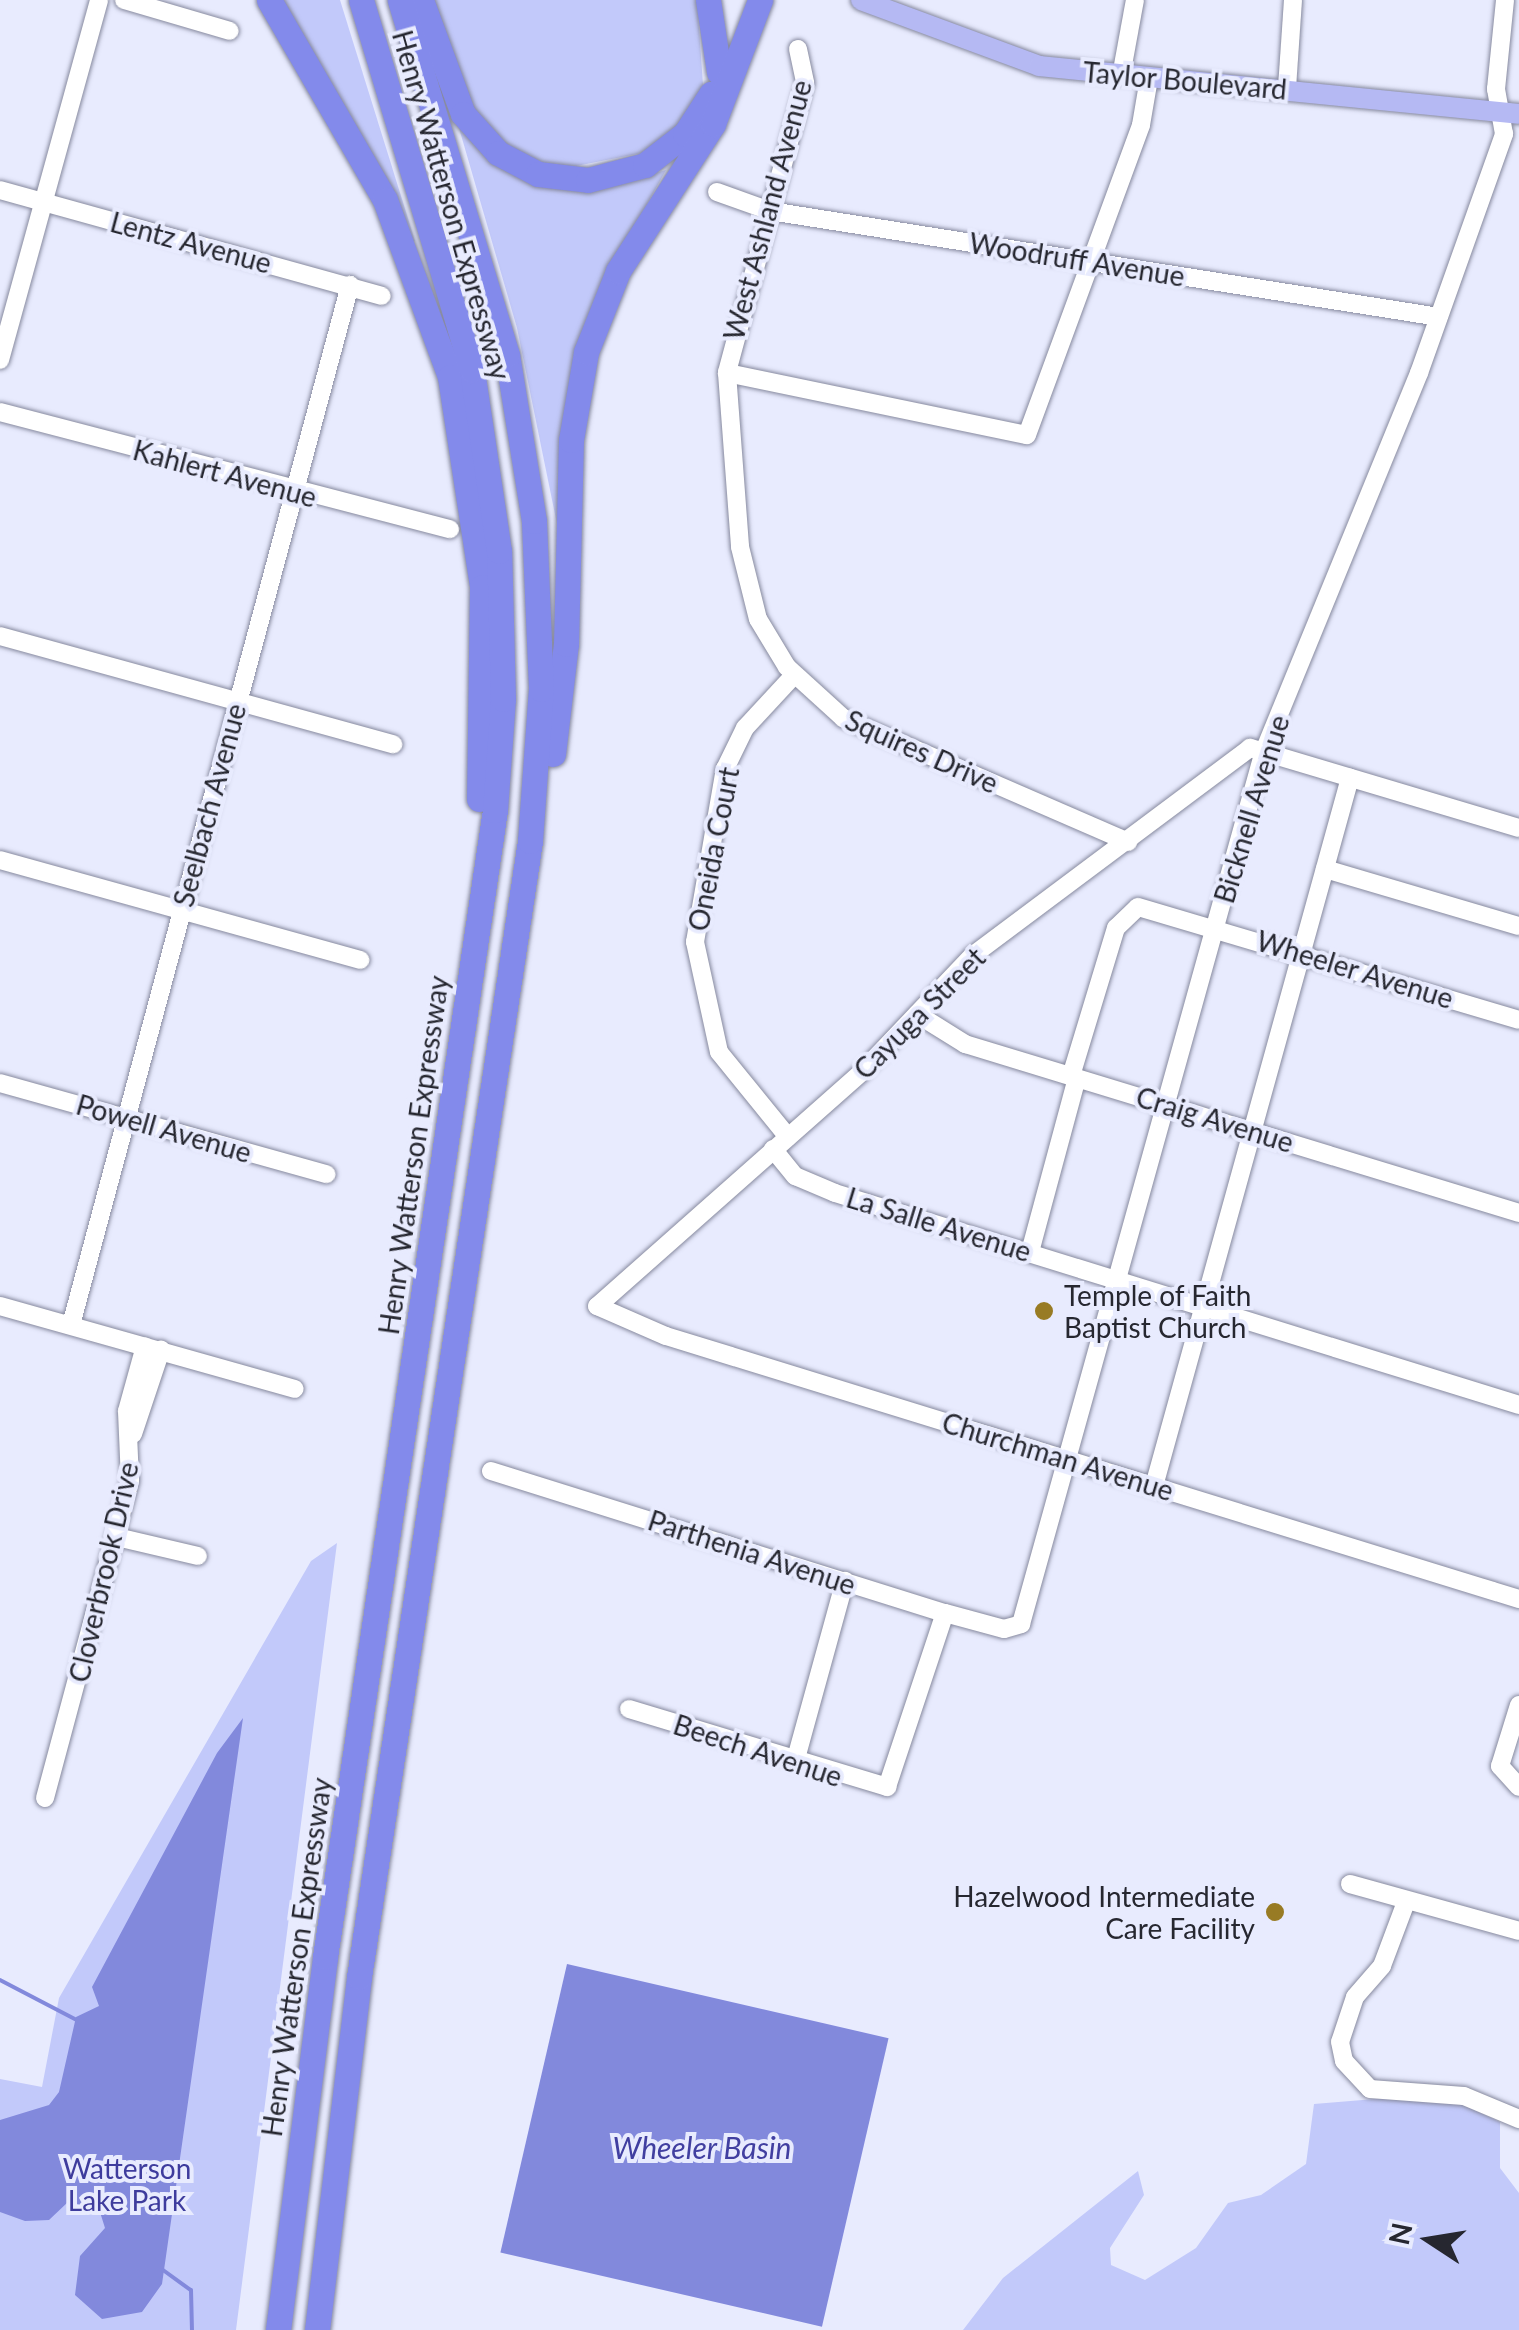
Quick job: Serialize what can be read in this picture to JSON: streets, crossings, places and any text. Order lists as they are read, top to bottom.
{
  "streets": {
    "highway": ["Henry Watterson Expressway"],
    "main road": ["Taylor Boulevard"],
    "street": [
      "West Ashland Avenue",
      "Lentz Avenue",
      "Woodruff Avenue",
      "Kahlert Avenue",
      "Squires Drive",
      "Seelbach Avenue",
      "Bicknell Avenue",
      "Oneida Court",
      "Wheeler Avenue",
      "Cayuga Street",
      "Craig Avenue",
      "Powell Avenue",
      "La Salle Avenue",
      "Churchman Avenue",
      "Parthenia Avenue",
      "Cloverbrook Drive",
      "Beech Avenue"
    ]
  },
  "crossings": [
    ["Taylor Boulevard", "Bicknell Avenue"],
    ["West Ashland Avenue", "Woodruff Avenue"],
    ["West Ashland Avenue", "Squires Drive"],
    ["Lentz Avenue", "Seelbach Avenue"],
    ["Woodruff Avenue", "Bicknell Avenue"],
    ["Kahlert Avenue", "Seelbach Avenue"],
    ["Squires Drive", "Oneida Court"],
    ["Squires Drive", "Cayuga Street"],
    ["Seelbach Avenue", "Powell Avenue"],
    ["Bicknell Avenue", "Wheeler Avenue"],
    ["Bicknell Avenue", "Cayuga Street"],
    ["Bicknell Avenue", "Craig Avenue"],
    ["Bicknell Avenue", "La Salle Avenue"],
    ["Bicknell Avenue", "Churchman Avenue"],
    ["Bicknell Avenue", "Parthenia Avenue"],
    ["Oneida Court", "Cayuga Street"],
    ["Wheeler Avenue", "Craig Avenue"],
    ["Wheeler Avenue", "La Salle Avenue"],
    ["Cayuga Street", "Craig Avenue"],
    ["Cayuga Street", "La Salle Avenue"],
    ["Cayuga Street", "Churchman Avenue"],
    ["Parthenia Avenue", "Beech Avenue"]
  ],
  "water": ["Wheeler Basin"],
  "parks": ["Watterson Lake Park"],
  "places": ["Temple of Faith Baptist Church", "Hazelwood Intermediate Care Facility"],
  "north": "left"
}
